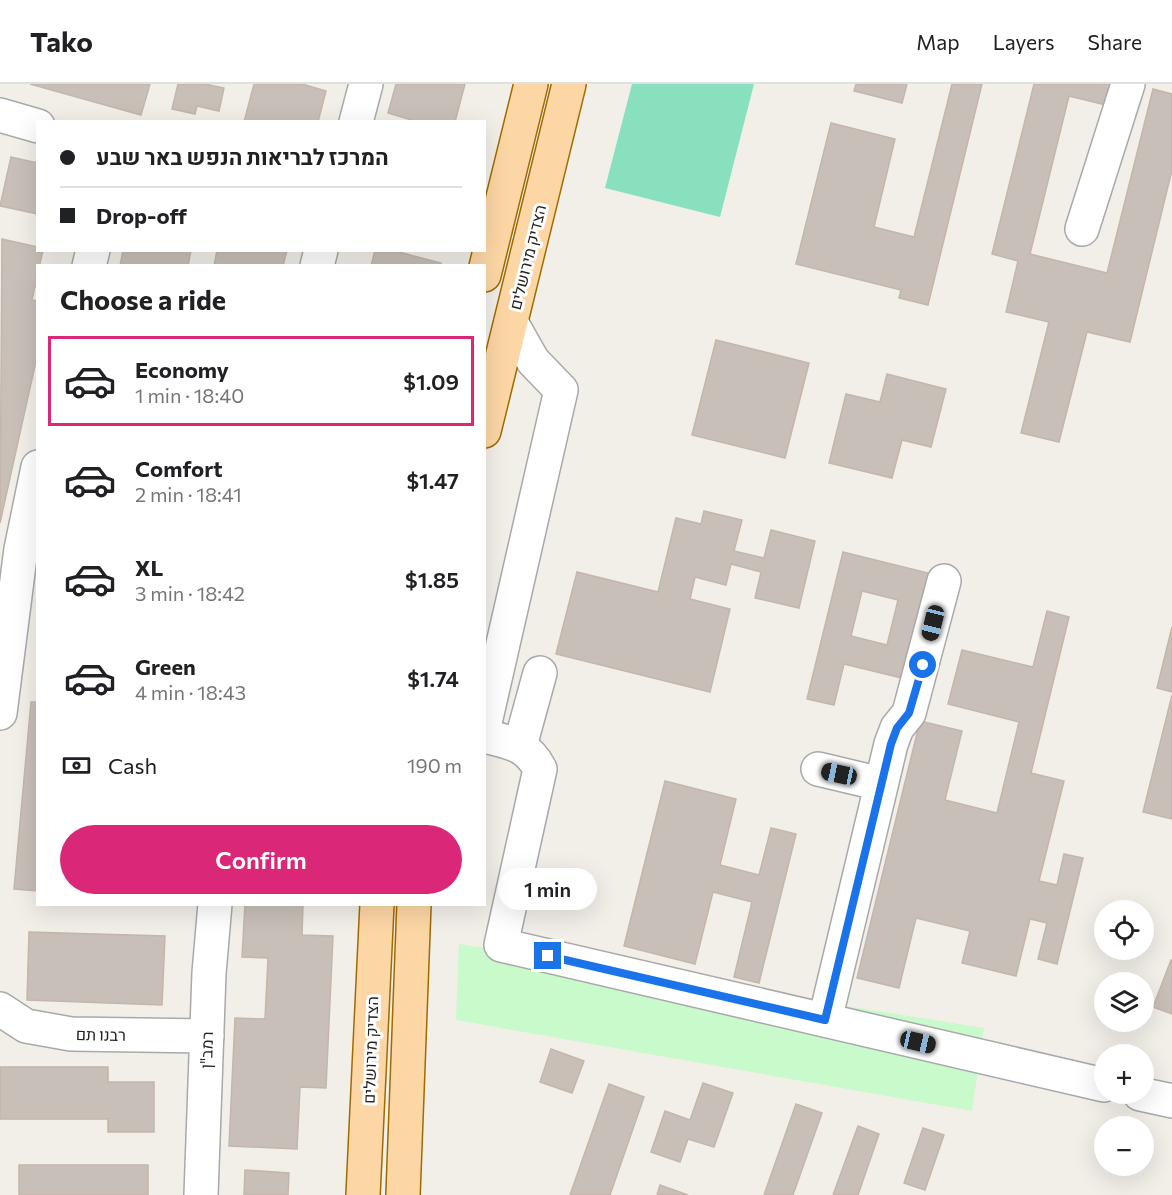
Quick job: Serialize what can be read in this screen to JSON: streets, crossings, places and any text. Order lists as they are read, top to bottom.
{
  "streets": {
    "main road": ["הצדיק מירושלים"],
    "street": ["רבנו תם", "רמב\"ן"]
  },
  "crossings": [
    ["רבנו תם", "רמב\"ן"]
  ],
  "page": {
    "header": "Tako",
    "nav": ["Map", "Layers", "Share"],
    "banner": ["המרכז לבריאות הנפש באר שבע", "Drop-off"],
    "heading": "Choose a ride",
    "list": [
      {
        "name": "Economy",
        "note": "1 min · 18:40",
        "value": "$1.09"
      },
      {
        "name": "Comfort",
        "note": "2 min · 18:41",
        "value": "$1.47"
      },
      {
        "name": "XL",
        "note": "3 min · 18:42",
        "value": "$1.85"
      },
      {
        "name": "Green",
        "note": "4 min · 18:43",
        "value": "$1.74"
      }
    ],
    "pay": ["Cash", "190 m"],
    "buttons": "Confirm",
    "bubble": "1 min",
    "map_buttons": ["+", "−"]
  }
}
